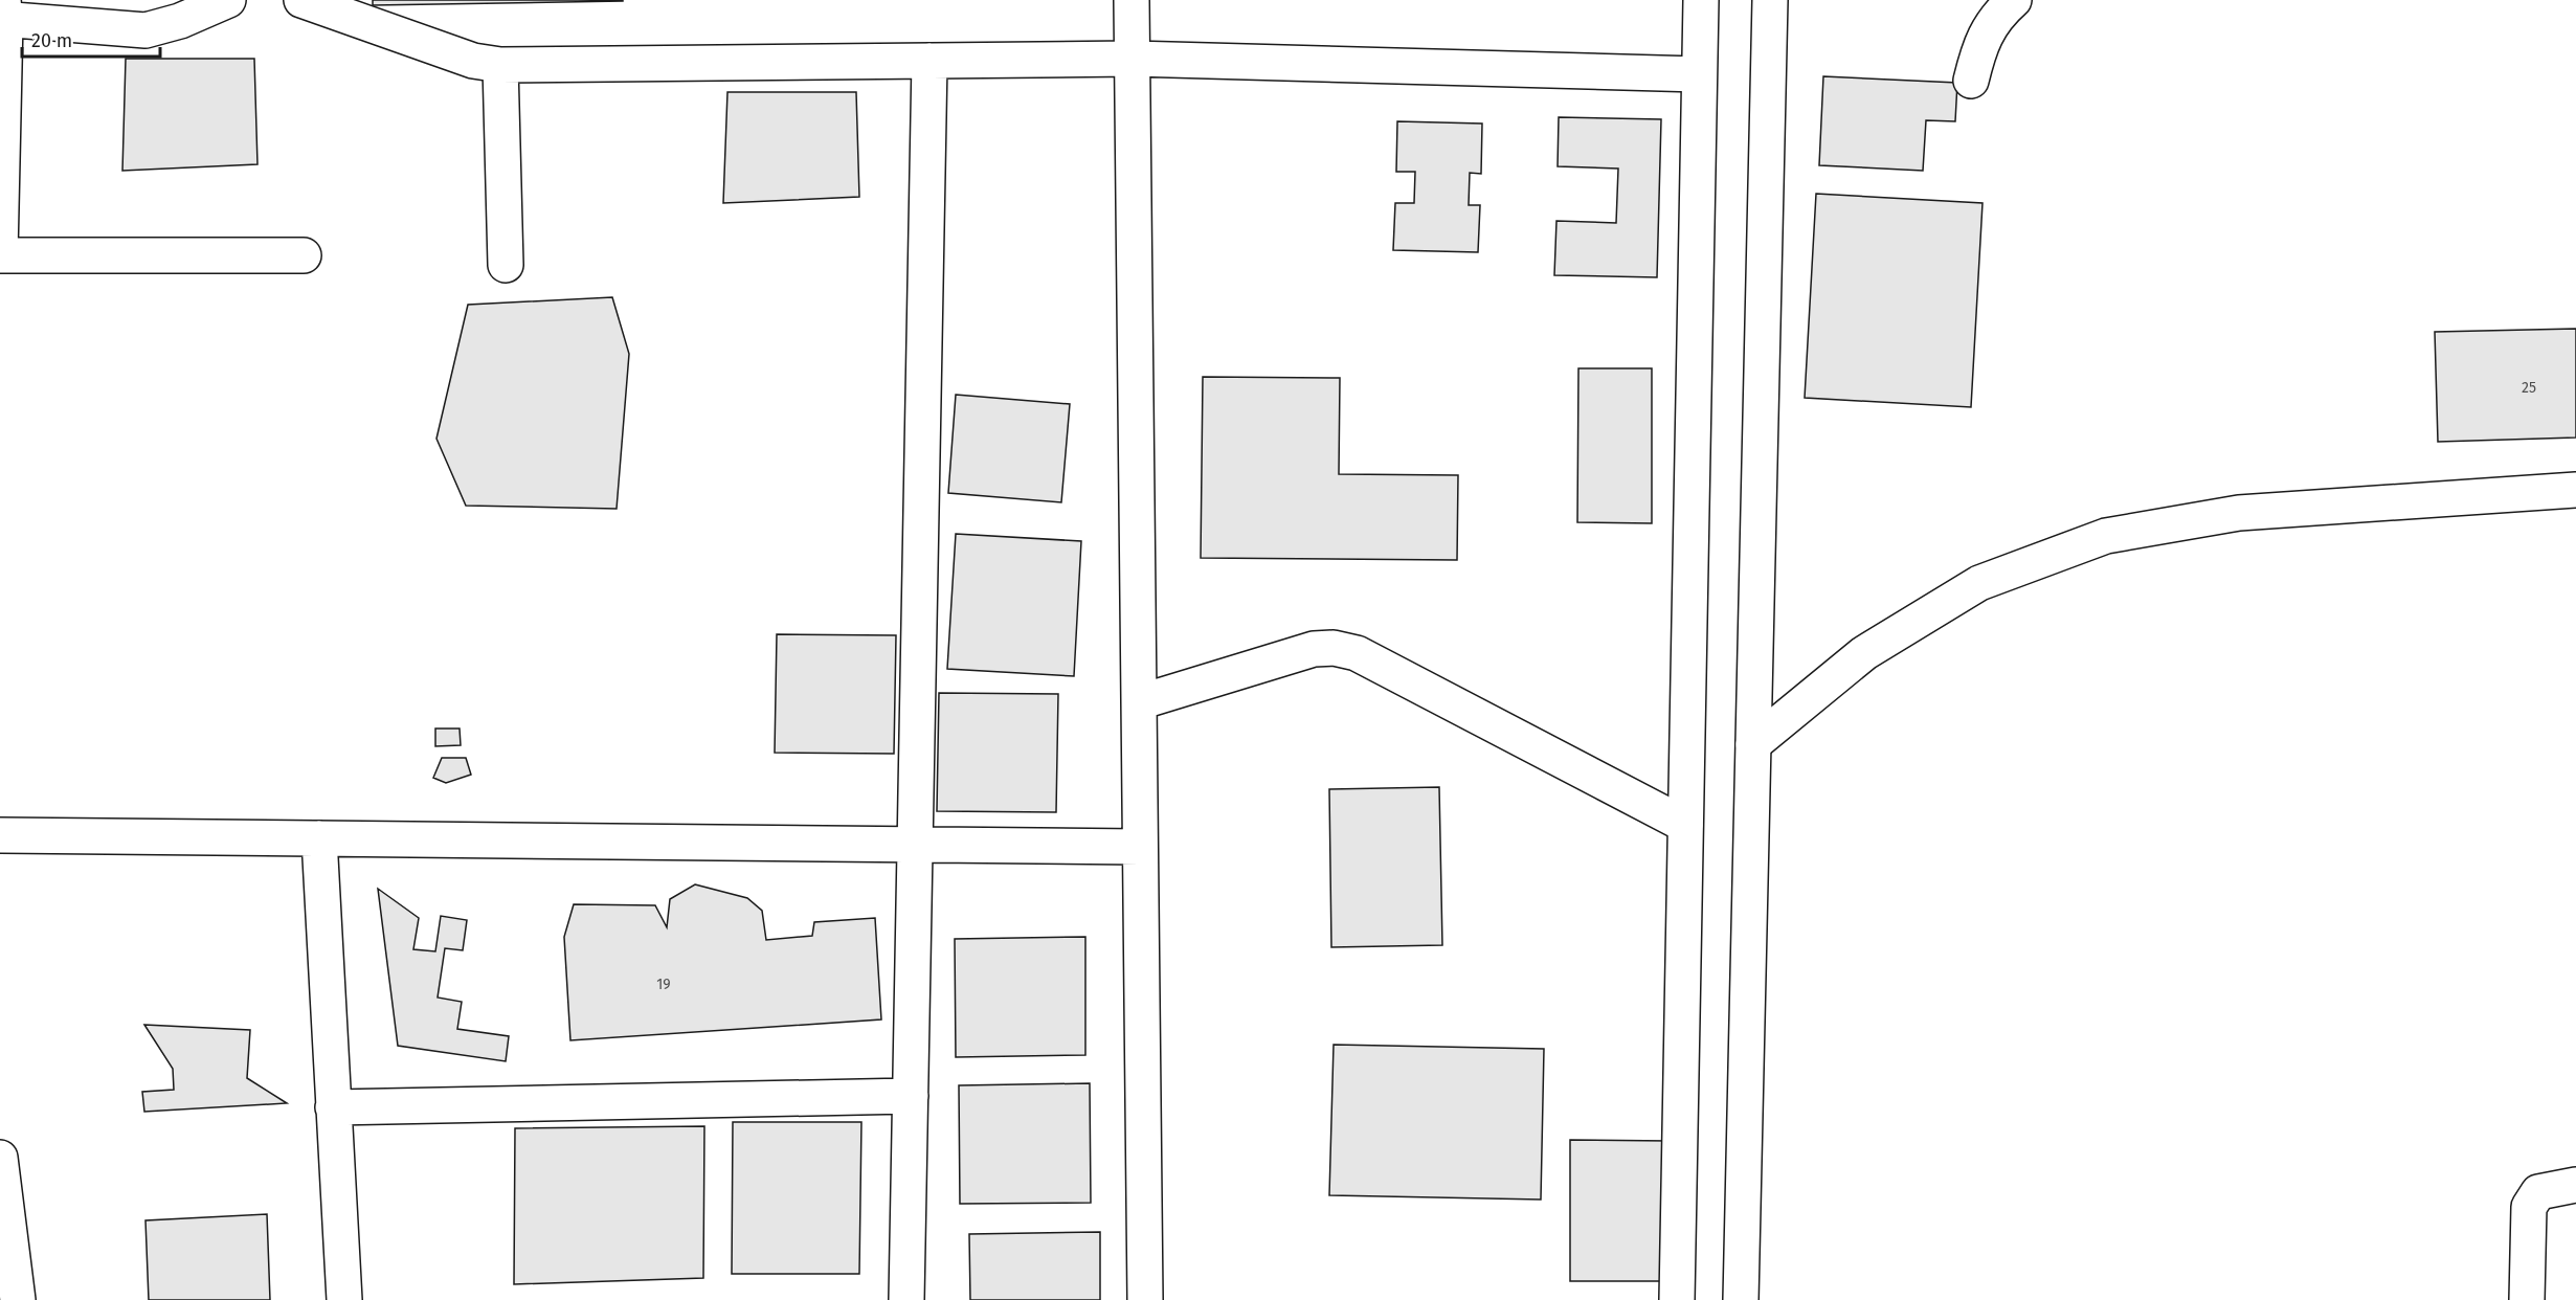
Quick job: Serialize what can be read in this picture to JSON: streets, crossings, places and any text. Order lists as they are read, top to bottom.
{
  "house_numbers": ["25", "19"],
  "scale_bar": "20 m"
}
